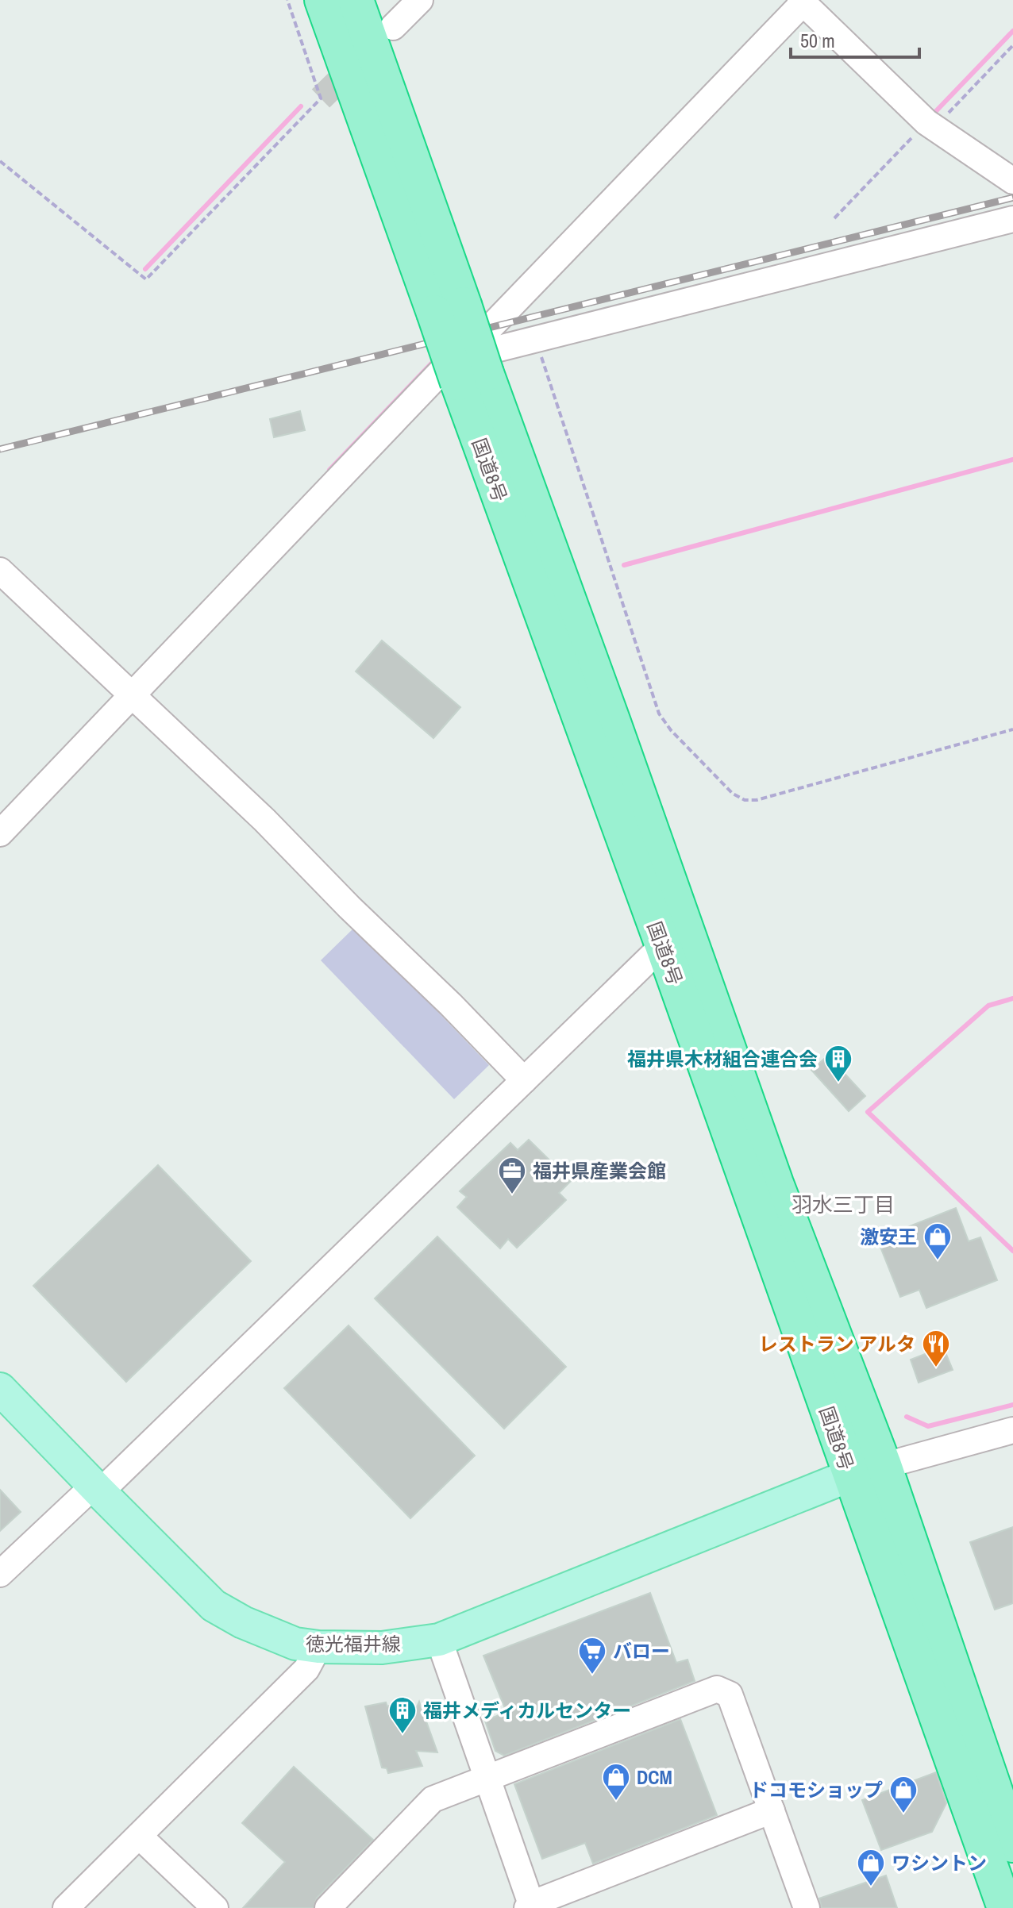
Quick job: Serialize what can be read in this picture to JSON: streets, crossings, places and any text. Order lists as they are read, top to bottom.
{
  "streets": {
    "highway": ["国道8号"],
    "main road": ["徳光福井線"]
  },
  "crossings": [
    ["国道8号", "徳光福井線"]
  ],
  "districts": ["羽水三丁目"],
  "places": {
    "building": ["福井県木材組合連合会", "福井メディカルセンター"],
    "office": ["福井県産業会館"],
    "shop": [
      "激安王",
      "DCM",
      "ドコモショップ",
      "ワシントン"
    ],
    "restaurant": ["レストラン アルタ"],
    "supermarket": ["バロー"]
  },
  "scale_bar": "50 m"
}
